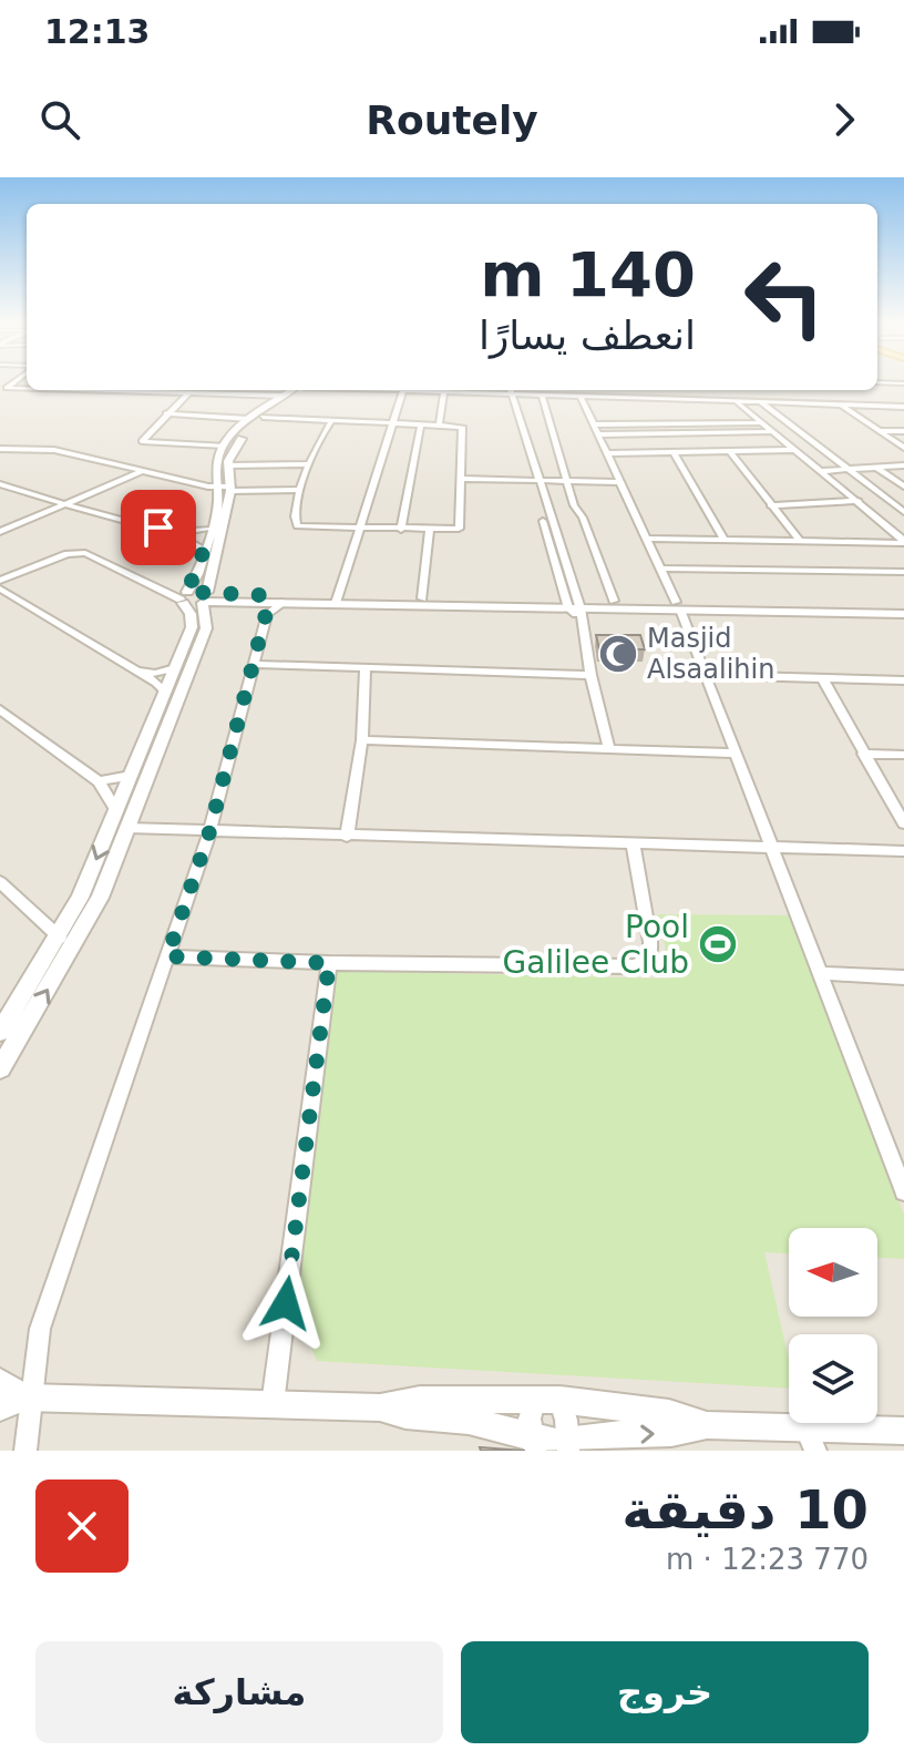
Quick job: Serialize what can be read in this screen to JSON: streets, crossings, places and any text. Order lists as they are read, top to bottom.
{
  "places": {
    "mosque": ["Masjid Alsaalihin"],
    "sports": ["Pool Galilee Club"]
  },
  "north": "left",
  "page": {
    "status": "12:13",
    "header": "Routely",
    "turn": ["140 m", "انعطف يسارًا"],
    "heading": ["10 دقيقة", "770 m · 12:23"],
    "buttons": ["خروج", "مشاركة"]
  }
}
